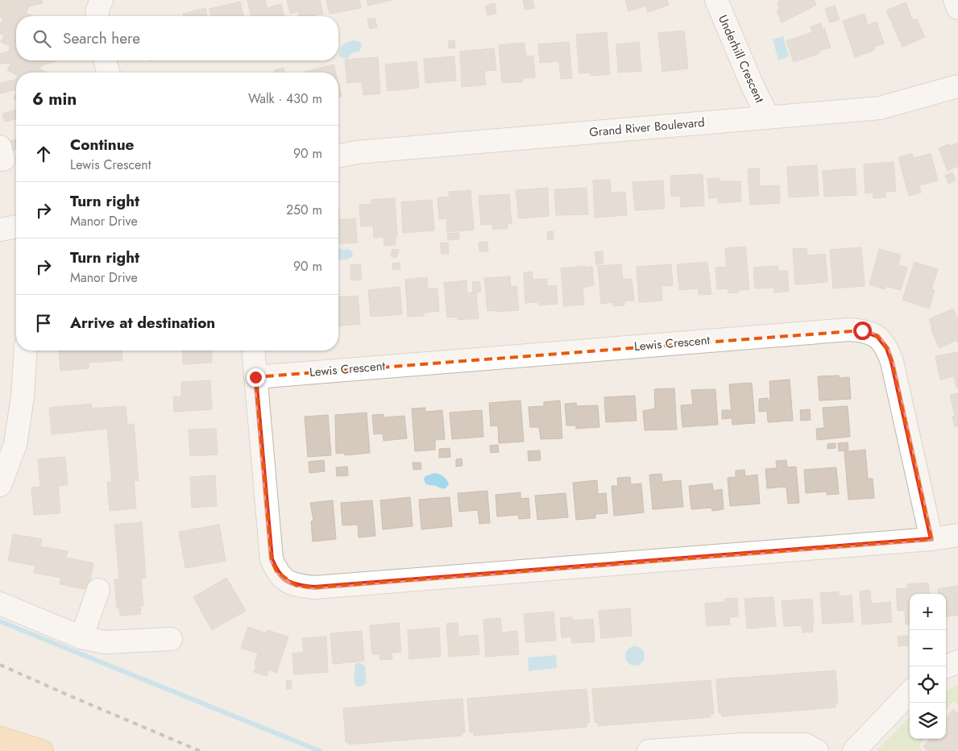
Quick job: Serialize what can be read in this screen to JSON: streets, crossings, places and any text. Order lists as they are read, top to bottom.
{
  "streets": {
    "street": ["Underhill Crescent", "Grand River Boulevard", "Lewis Crescent"]
  },
  "crossings": [
    ["Underhill Crescent", "Grand River Boulevard"]
  ],
  "page": {
    "search": "Search here",
    "heading": ["6 min", "Walk · 430 m"],
    "list": [
      ["Continue", "Lewis Crescent", "90 m"],
      ["Turn right", "Manor Drive", "250 m"],
      ["Turn right", "Manor Drive", "90 m"],
      "Arrive at destination"
    ],
    "map_buttons": ["+", "−"]
  }
}
